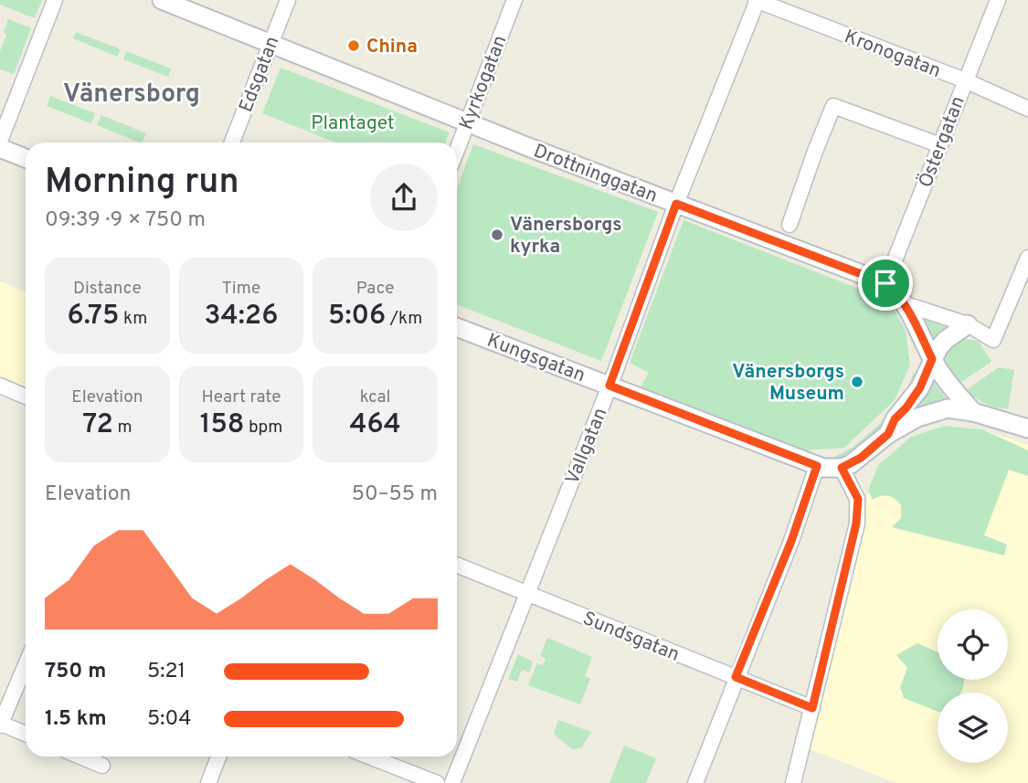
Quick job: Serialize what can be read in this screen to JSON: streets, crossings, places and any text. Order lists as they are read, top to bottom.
{
  "streets": {
    "street": [
      "Kronogatan",
      "Edsgatan",
      "Kyrkogatan",
      "Östergatan",
      "Drottninggatan",
      "Kungsgatan",
      "Vallgatan",
      "Sundsgatan"
    ]
  },
  "crossings": [
    ["Kronogatan", "Östergatan"],
    ["Kronogatan", "Vallgatan"],
    ["Edsgatan", "Drottninggatan"],
    ["Kyrkogatan", "Drottninggatan"],
    ["Östergatan", "Drottninggatan"],
    ["Drottninggatan", "Vallgatan"],
    ["Kungsgatan", "Vallgatan"],
    ["Vallgatan", "Sundsgatan"]
  ],
  "districts": ["Vänersborg"],
  "parks": ["Plantaget"],
  "places": ["China", "Vänersborgs kyrka", "Vänersborgs Museum"],
  "page": {
    "heading": ["Morning run", "09:39 · 9 × 750 m"],
    "stats": [
      ["Distance", "6.75 km"],
      ["Time", "34:26"],
      ["Pace", "5:06 /km"],
      ["Elevation", "72 m"],
      ["Heart rate", "158 bpm"],
      ["kcal", "464"]
    ],
    "chart": ["Elevation", "50–55 m"],
    "list": [
      {
        "name": "750 m",
        "note": "5:21"
      },
      {
        "name": "1.5 km",
        "note": "5:04"
      }
    ]
  }
}
